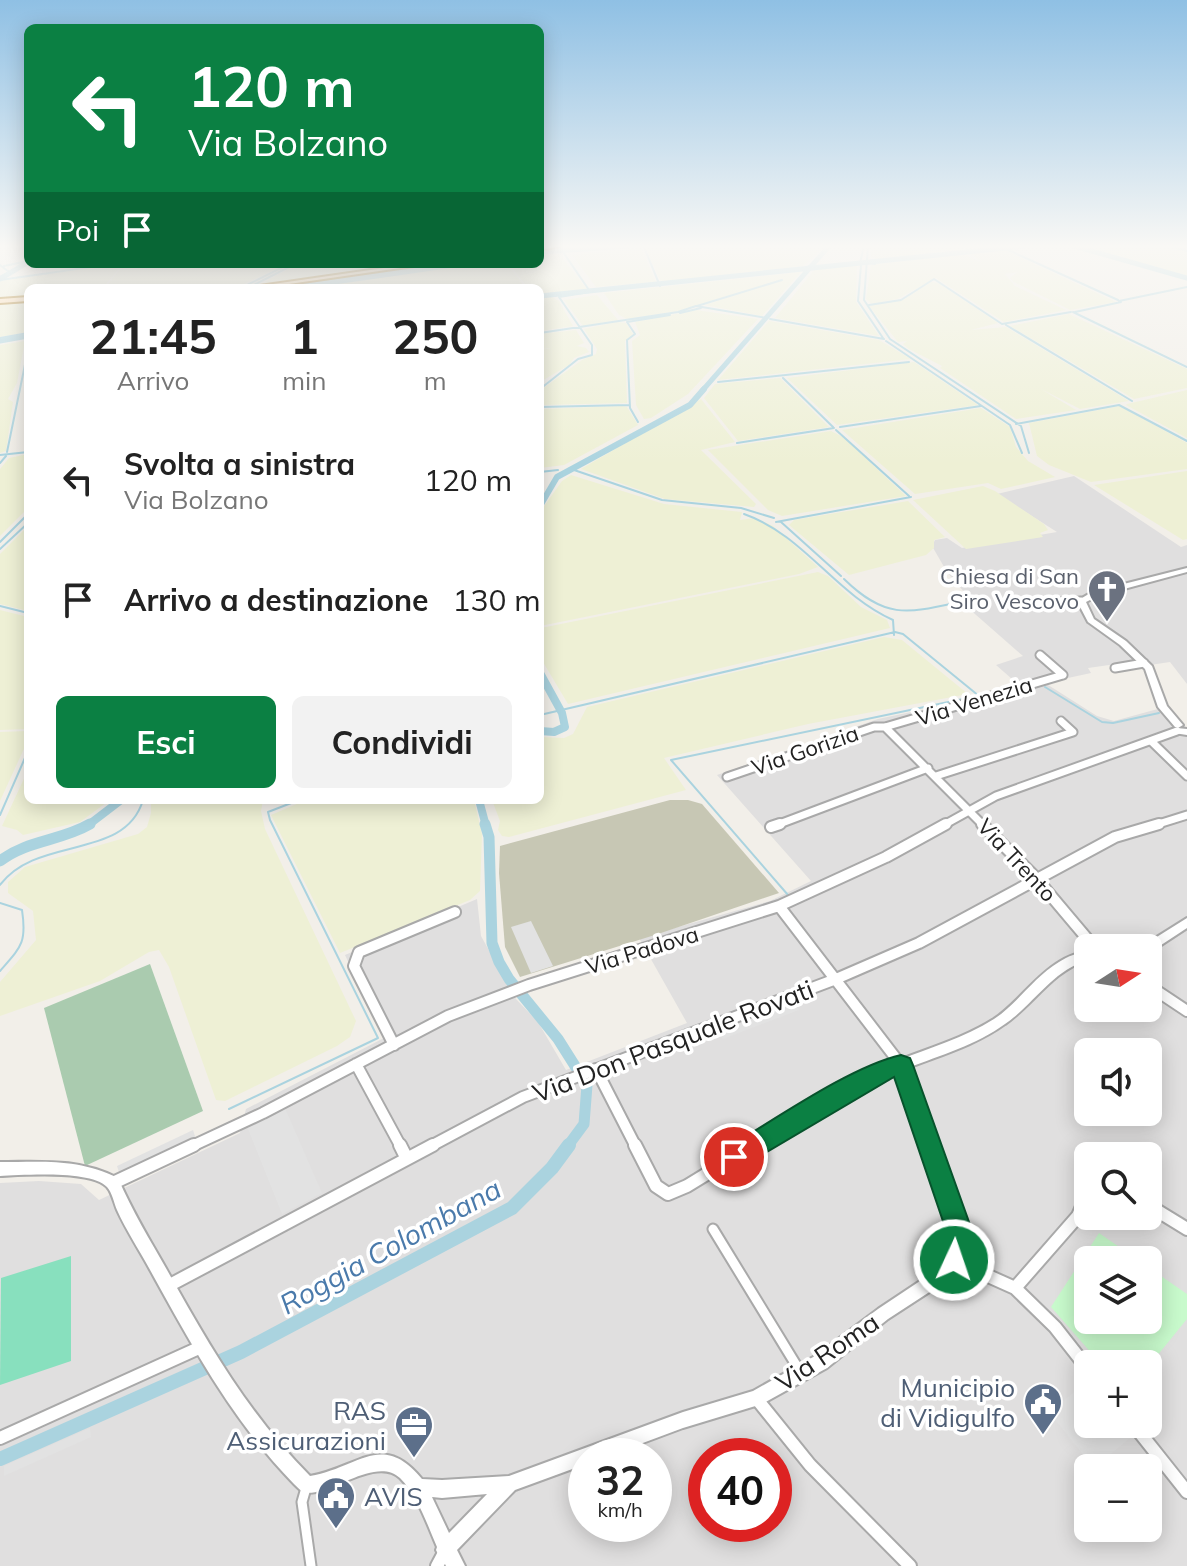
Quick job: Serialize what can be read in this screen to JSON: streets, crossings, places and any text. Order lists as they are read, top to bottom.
{
  "streets": {
    "street": [
      "Via Venezia",
      "Via Gorizia",
      "Via Trento",
      "Via Padova",
      "Via Don Pasquale Rovati",
      "Via Roma"
    ]
  },
  "crossings": [
    ["Via Venezia", "Via Gorizia"],
    ["Via Venezia", "Via Trento"],
    ["Via Gorizia", "Via Trento"],
    ["Via Trento", "Via Padova"],
    ["Via Trento", "Via Don Pasquale Rovati"]
  ],
  "water": ["Roggia Colombana"],
  "places": {
    "church": ["Chiesa di San Siro Vescovo"],
    "public building": ["Municipio di Vidigulfo", "AVIS"],
    "office": ["RAS Assicurazioni"]
  },
  "north": "right",
  "page": {
    "turn": ["120 m", "Via Bolzano"],
    "then": "Poi",
    "eta": [
      "21:45",
      "Arrivo",
      "1",
      "min",
      "250",
      "m"
    ],
    "list": [
      {
        "name": "Svolta a sinistra",
        "note": "Via Bolzano",
        "value": "120 m"
      },
      {
        "name": "Arrivo a destinazione",
        "value": "130 m"
      }
    ],
    "buttons": ["Esci", "Condividi"],
    "map_buttons": ["+", "−"],
    "speed": "32 km/h",
    "limit": "40"
  }
}
